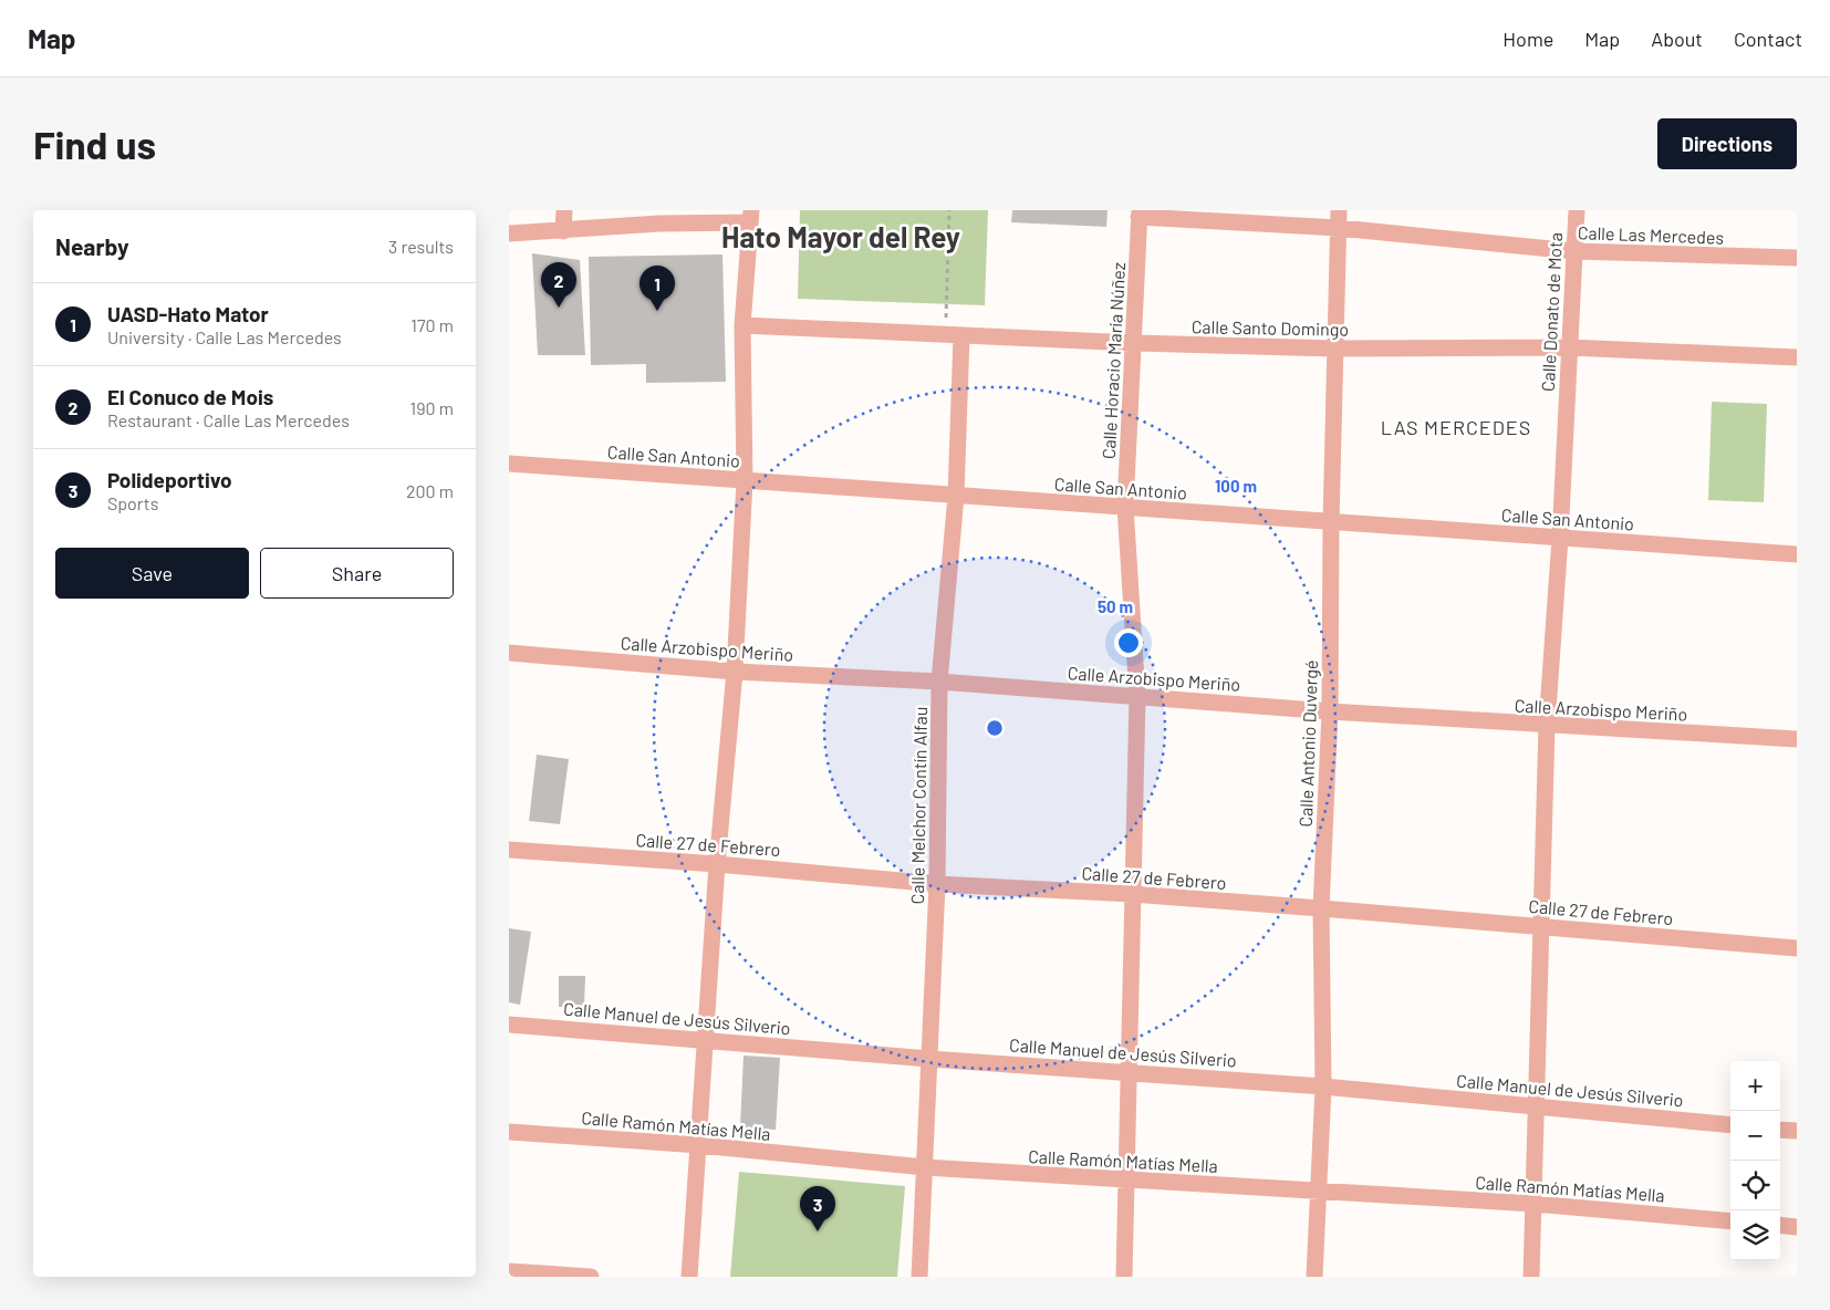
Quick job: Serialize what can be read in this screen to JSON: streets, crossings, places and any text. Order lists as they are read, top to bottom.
{
  "streets": {
    "street": [
      "Calle Las Mercedes",
      "Calle Donato de Mota",
      "Calle Santo Domingo",
      "Calle Horacio María Núñez",
      "Calle San Antonio",
      "Calle Arzobispo Meriño",
      "Calle Antonio Duvergé",
      "Calle Melchor Contín Alfau",
      "Calle 27 de Febrero",
      "Calle Manuel de Jesús Silverio",
      "Calle Ramón Matías Mella"
    ]
  },
  "crossings": [
    ["Calle Las Mercedes", "Calle Donato de Mota"],
    ["Calle Las Mercedes", "Calle Horacio María Núñez"],
    ["Calle Las Mercedes", "Calle Antonio Duvergé"],
    ["Calle Donato de Mota", "Calle Santo Domingo"],
    ["Calle Donato de Mota", "Calle San Antonio"],
    ["Calle Donato de Mota", "Calle Arzobispo Meriño"],
    ["Calle Donato de Mota", "Calle 27 de Febrero"],
    ["Calle Donato de Mota", "Calle Manuel de Jesús Silverio"],
    ["Calle Donato de Mota", "Calle Ramón Matías Mella"],
    ["Calle Santo Domingo", "Calle Horacio María Núñez"],
    ["Calle Santo Domingo", "Calle Antonio Duvergé"],
    ["Calle Santo Domingo", "Calle Melchor Contín Alfau"],
    ["Calle Horacio María Núñez", "Calle San Antonio"],
    ["Calle Horacio María Núñez", "Calle Arzobispo Meriño"],
    ["Calle Horacio María Núñez", "Calle 27 de Febrero"],
    ["Calle Horacio María Núñez", "Calle Manuel de Jesús Silverio"],
    ["Calle Horacio María Núñez", "Calle Ramón Matías Mella"],
    ["Calle San Antonio", "Calle Antonio Duvergé"],
    ["Calle San Antonio", "Calle Melchor Contín Alfau"],
    ["Calle Arzobispo Meriño", "Calle Antonio Duvergé"],
    ["Calle Arzobispo Meriño", "Calle Melchor Contín Alfau"],
    ["Calle Antonio Duvergé", "Calle 27 de Febrero"],
    ["Calle Antonio Duvergé", "Calle Manuel de Jesús Silverio"],
    ["Calle Antonio Duvergé", "Calle Ramón Matías Mella"],
    ["Calle Melchor Contín Alfau", "Calle 27 de Febrero"],
    ["Calle Melchor Contín Alfau", "Calle Manuel de Jesús Silverio"],
    ["Calle Melchor Contín Alfau", "Calle Ramón Matías Mella"]
  ],
  "districts": ["Hato Mayor del Rey", "LAS MERCEDES"],
  "page": {
    "header": "Map",
    "nav": [
      "Home",
      "Map",
      "About",
      "Contact"
    ],
    "buttons": [
      "Directions",
      ["Save", "Share"]
    ],
    "title": "Find us",
    "heading": ["Nearby", "3 results"],
    "pins": ["2", "1", "3"],
    "list": [
      {
        "mark": "1",
        "name": "UASD-Hato Mator",
        "note": "University · Calle Las Mercedes",
        "value": "170 m"
      },
      {
        "mark": "2",
        "name": "El Conuco de Mois",
        "note": "Restaurant · Calle Las Mercedes",
        "value": "190 m"
      },
      {
        "mark": "3",
        "name": "Polideportivo",
        "note": "Sports",
        "value": "200 m"
      }
    ],
    "map_buttons": ["+", "−"]
  },
  "rings": ["100 m", "50 m"]
}
